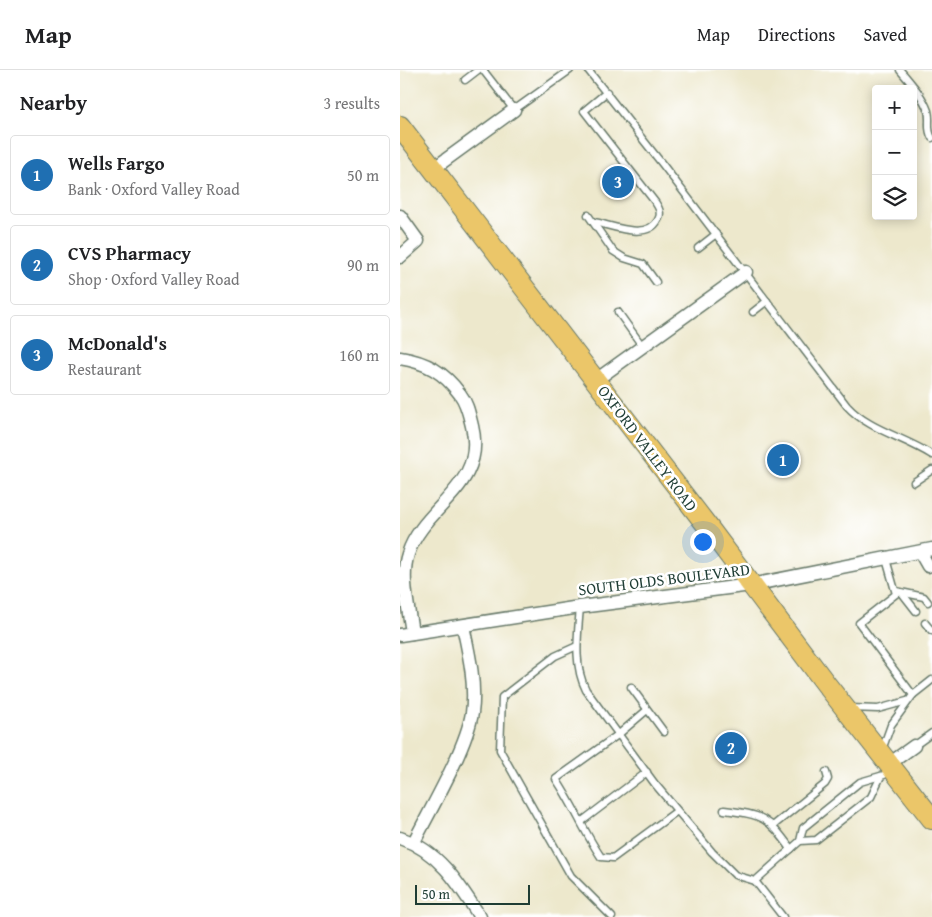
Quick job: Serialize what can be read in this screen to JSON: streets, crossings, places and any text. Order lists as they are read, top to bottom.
{
  "streets": {
    "main road": ["OXFORD VALLEY ROAD"],
    "street": ["SOUTH OLDS BOULEVARD"]
  },
  "crossings": [
    ["OXFORD VALLEY ROAD", "SOUTH OLDS BOULEVARD"]
  ],
  "scale_bar": "50 m",
  "page": {
    "header": "Map",
    "nav": ["Map", "Directions", "Saved"],
    "heading": ["Nearby", "3 results"],
    "map_buttons": ["+", "−"],
    "list": [
      {
        "mark": "1",
        "name": "Wells Fargo",
        "note": "Bank · Oxford Valley Road",
        "value": "50 m"
      },
      {
        "mark": "2",
        "name": "CVS Pharmacy",
        "note": "Shop · Oxford Valley Road",
        "value": "90 m"
      },
      {
        "mark": "3",
        "name": "McDonald's",
        "note": "Restaurant",
        "value": "160 m"
      }
    ],
    "pins": ["3", "1", "2"],
    "scale": "50 m"
  }
}
